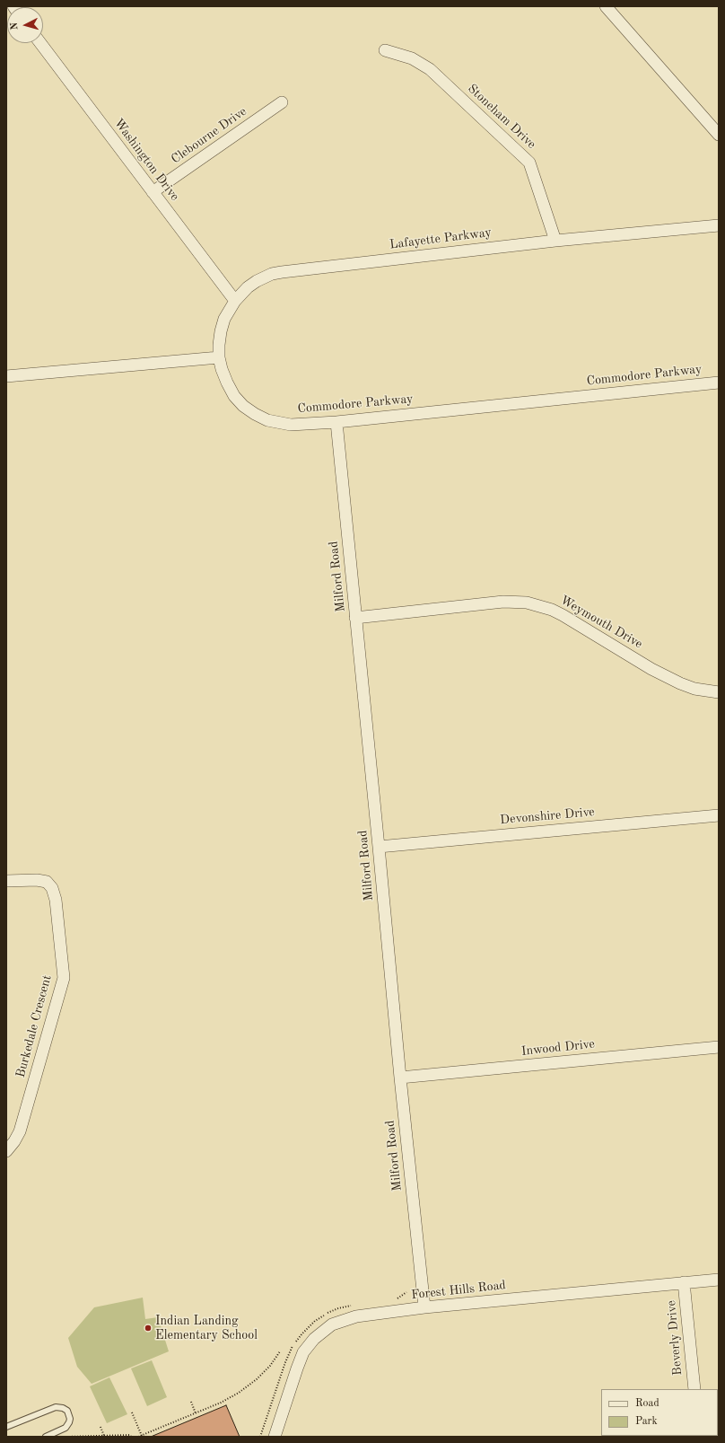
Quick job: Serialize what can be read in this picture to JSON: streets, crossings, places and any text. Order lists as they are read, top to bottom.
{
  "streets": {
    "street": [
      "Stoneham Drive",
      "Clebourne Drive",
      "Washington Drive",
      "Lafayette Parkway",
      "Commodore Parkway",
      "Milford Road",
      "Weymouth Drive",
      "Devonshire Drive",
      "Burkedale Crescent",
      "Inwood Drive",
      "Forest Hills Road",
      "Beverly Drive"
    ]
  },
  "crossings": [
    ["Stoneham Drive", "Lafayette Parkway"],
    ["Clebourne Drive", "Washington Drive"],
    ["Washington Drive", "Lafayette Parkway"],
    ["Lafayette Parkway", "Commodore Parkway"],
    ["Commodore Parkway", "Milford Road"],
    ["Milford Road", "Weymouth Drive"],
    ["Milford Road", "Devonshire Drive"],
    ["Milford Road", "Inwood Drive"],
    ["Milford Road", "Forest Hills Road"],
    ["Forest Hills Road", "Beverly Drive"]
  ],
  "places": ["Indian Landing Elementary School"],
  "legend": ["Road", "Park"],
  "north": "left"
}
